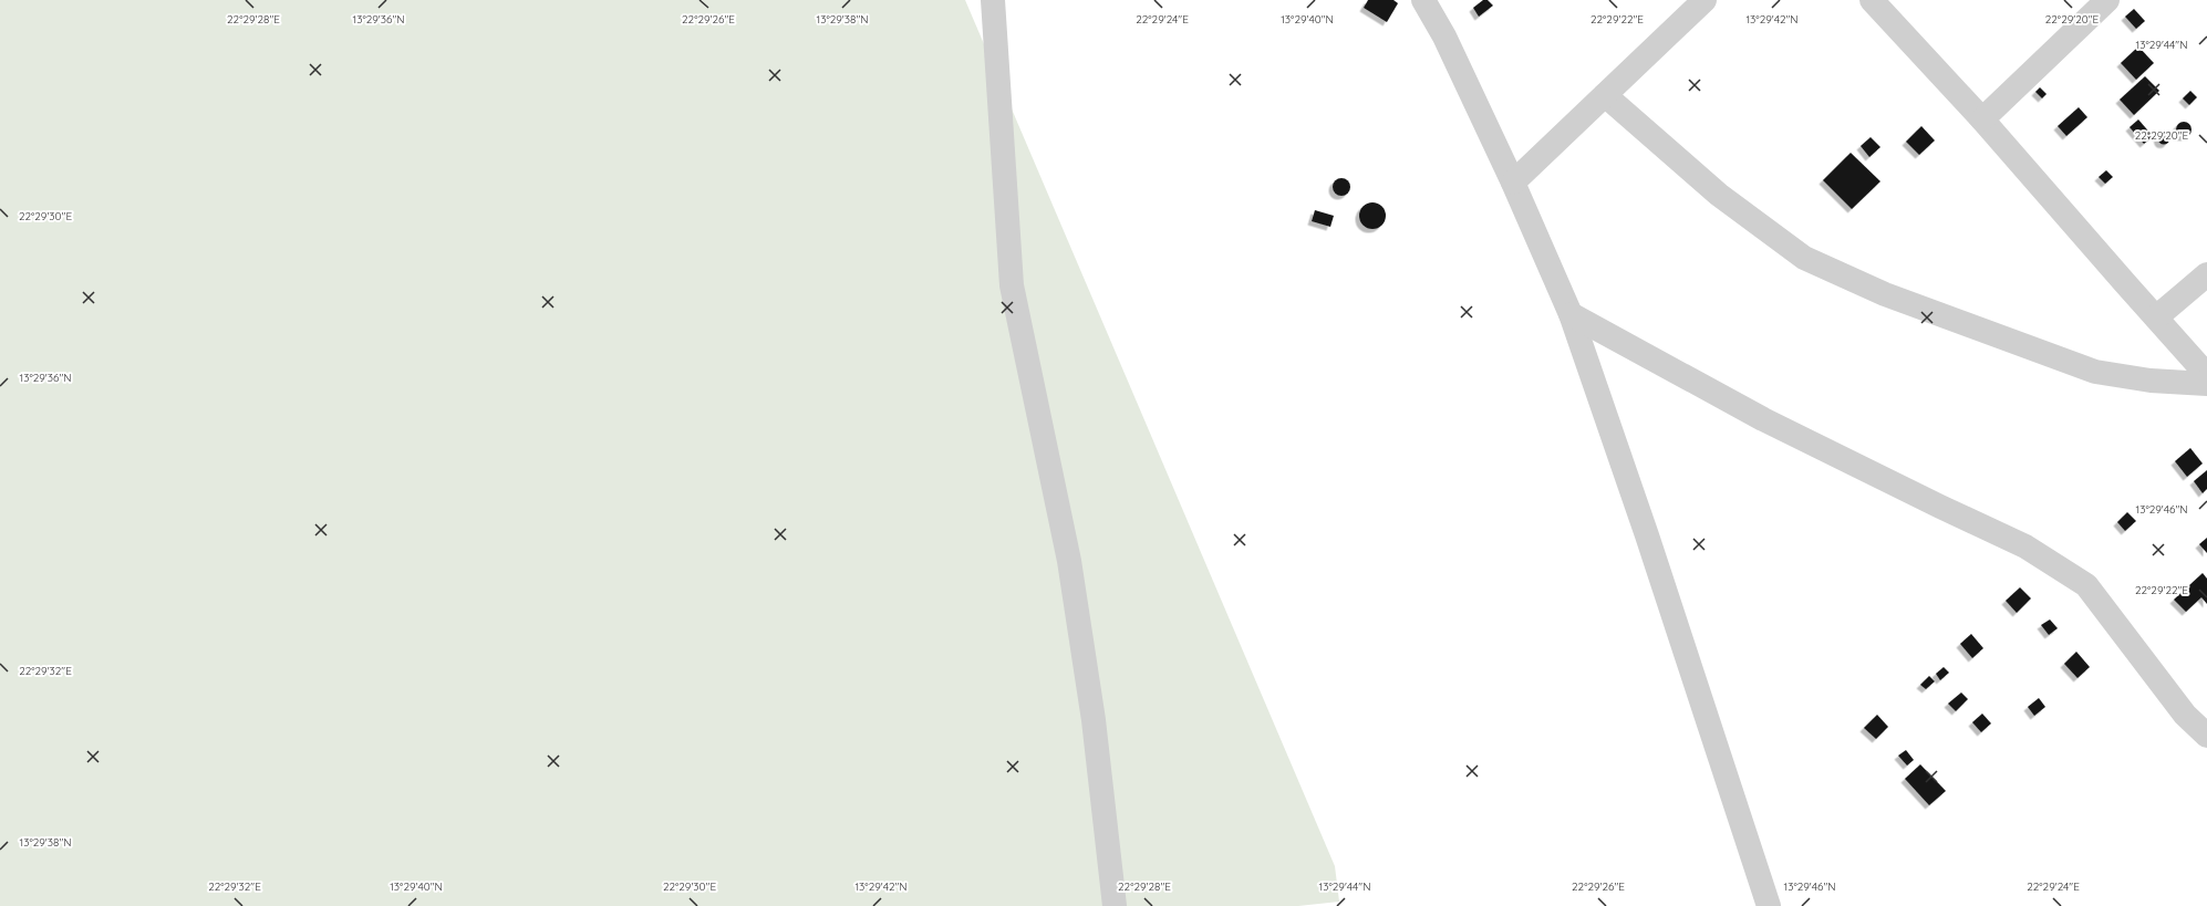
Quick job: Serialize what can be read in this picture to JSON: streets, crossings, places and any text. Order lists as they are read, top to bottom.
{
  "coordinates": [
    "22°29'28\"E",
    "13°29'36\"N",
    "22°29'26\"E",
    "13°29'38\"N",
    "22°29'24\"E",
    "13°29'40\"N",
    "22°29'22\"E",
    "13°29'42\"N",
    "22°29'20\"E",
    "13°29'44\"N",
    "22°29'30\"E",
    "13°29'46\"N",
    "22°29'32\"E"
  ]
}
